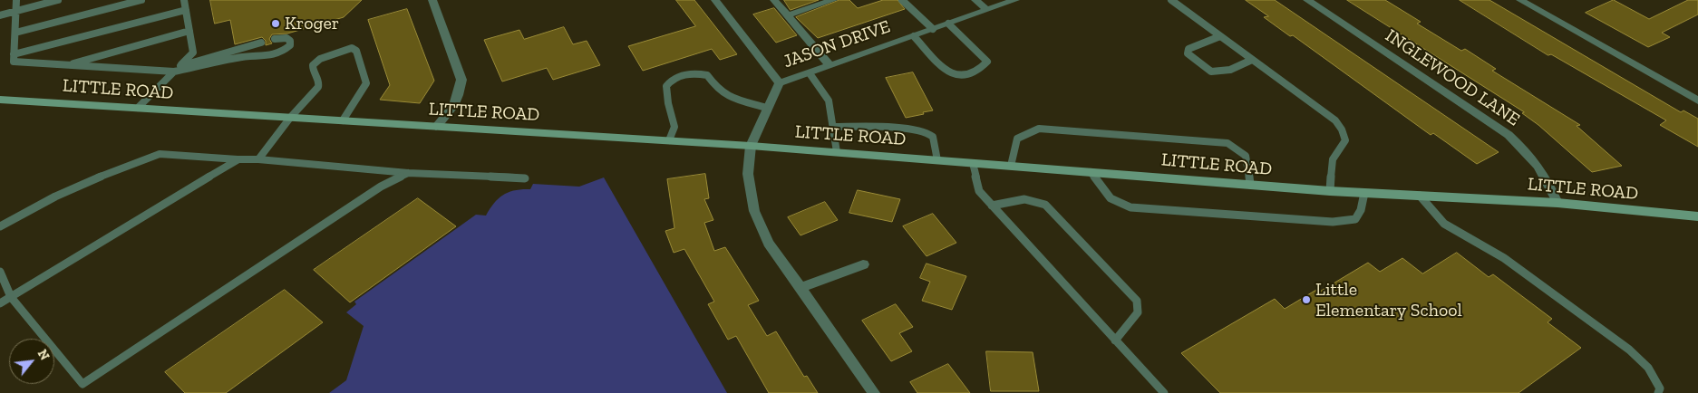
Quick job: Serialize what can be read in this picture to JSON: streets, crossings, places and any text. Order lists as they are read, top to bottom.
{
  "streets": {
    "street": ["JASON DRIVE", "INGLEWOOD LANE", "LITTLE ROAD"]
  },
  "crossings": [
    ["JASON DRIVE", "LITTLE ROAD"],
    ["INGLEWOOD LANE", "LITTLE ROAD"]
  ],
  "places": ["Kroger", "Little Elementary School"],
  "north": "top right"
}
